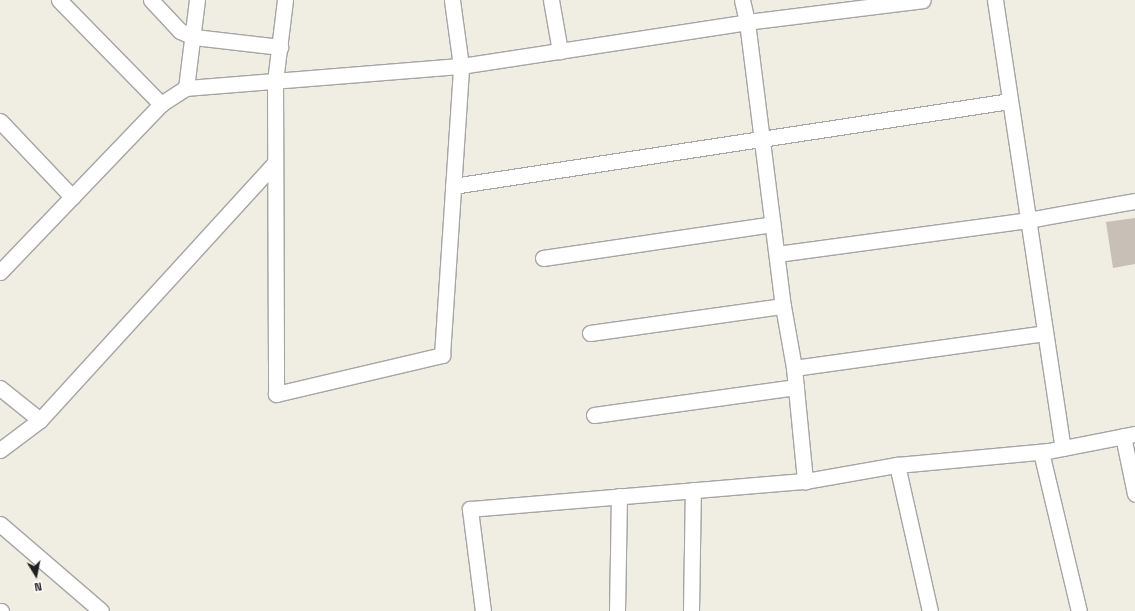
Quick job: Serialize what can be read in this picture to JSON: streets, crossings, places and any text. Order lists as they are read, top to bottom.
{
  "north": "bottom"
}
